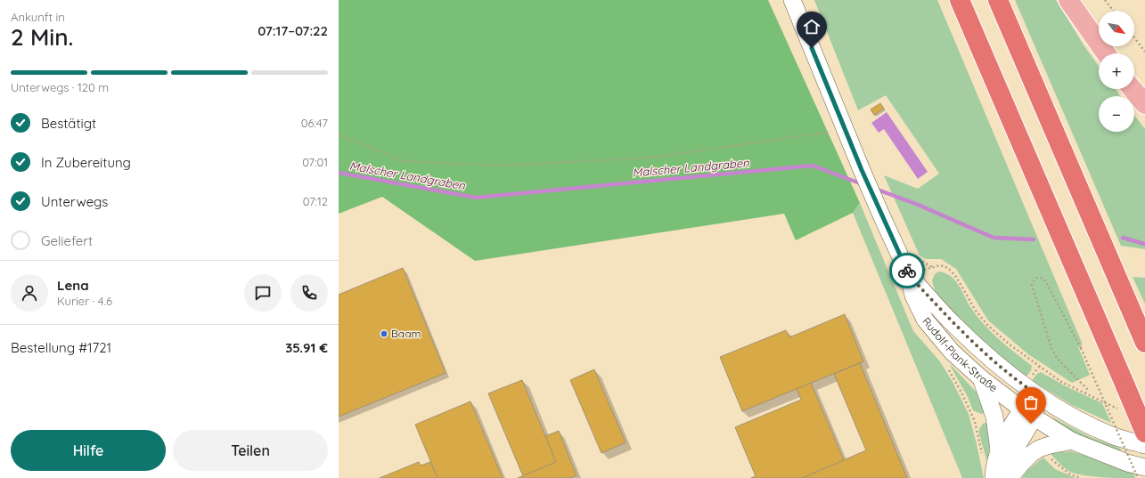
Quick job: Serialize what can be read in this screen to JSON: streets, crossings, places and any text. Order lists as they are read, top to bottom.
{
  "streets": {
    "main road": ["Rudolf-Plank-Straße"]
  },
  "water": ["Malscher Landgraben"],
  "places": ["Baam"],
  "north": "bottom right",
  "page": {
    "heading": ["2 Min.", "Ankunft in", "07:17–07:22"],
    "panel": [
      "Lena",
      "Kurier · 4.6",
      "Bestellung #1721",
      "35.91 €"
    ],
    "map_buttons": ["+", "−"],
    "bar": "Unterwegs · 120 m",
    "list": [
      ["Bestätigt", "06:47"],
      ["In Zubereitung", "07:01"],
      ["Unterwegs", "07:12"],
      "Geliefert"
    ],
    "buttons": ["Hilfe", "Teilen"]
  }
}
